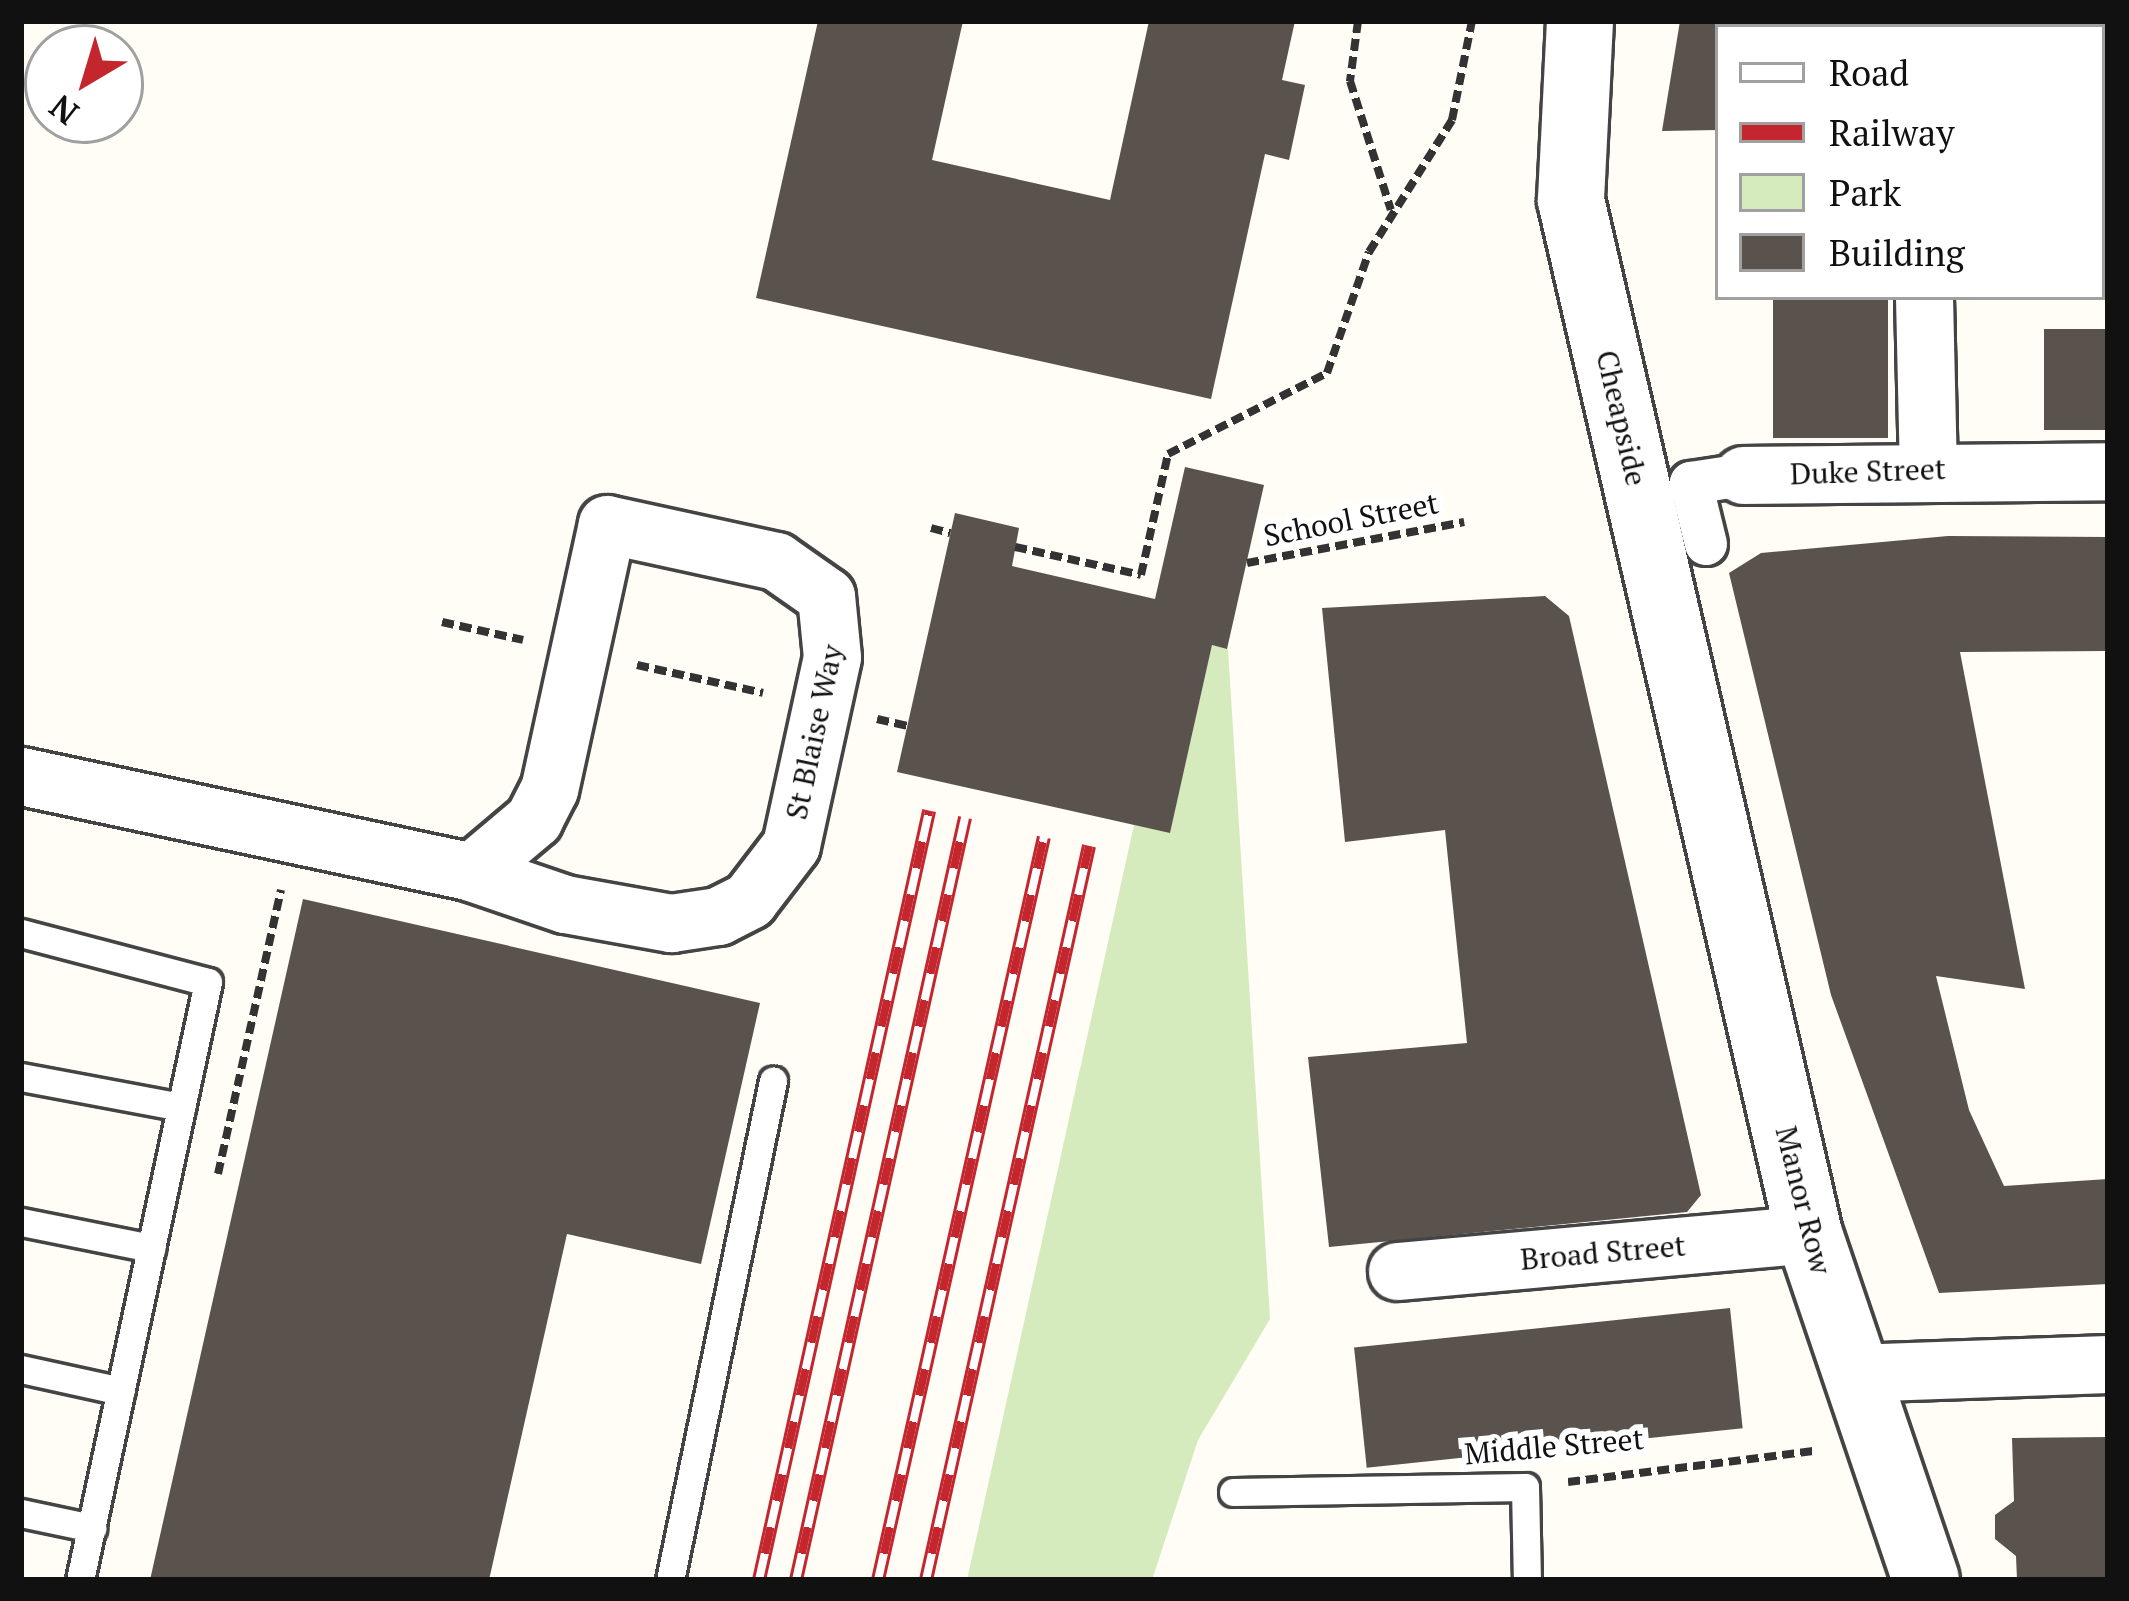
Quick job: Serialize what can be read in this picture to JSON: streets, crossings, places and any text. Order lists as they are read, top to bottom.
{
  "streets": {
    "street": [
      "Cheapside",
      "Duke Street",
      "St Blaise Way",
      "Manor Row",
      "Broad Street"
    ],
    "lane": ["Middle Street"],
    "path": ["School Street"]
  },
  "crossings": [
    ["Cheapside", "Manor Row"],
    ["Manor Row", "Broad Street"],
    ["Manor Row", "Middle Street"]
  ],
  "legend": [
    "Road",
    "Railway",
    "Park",
    "Building"
  ],
  "north": "bottom left"
}
